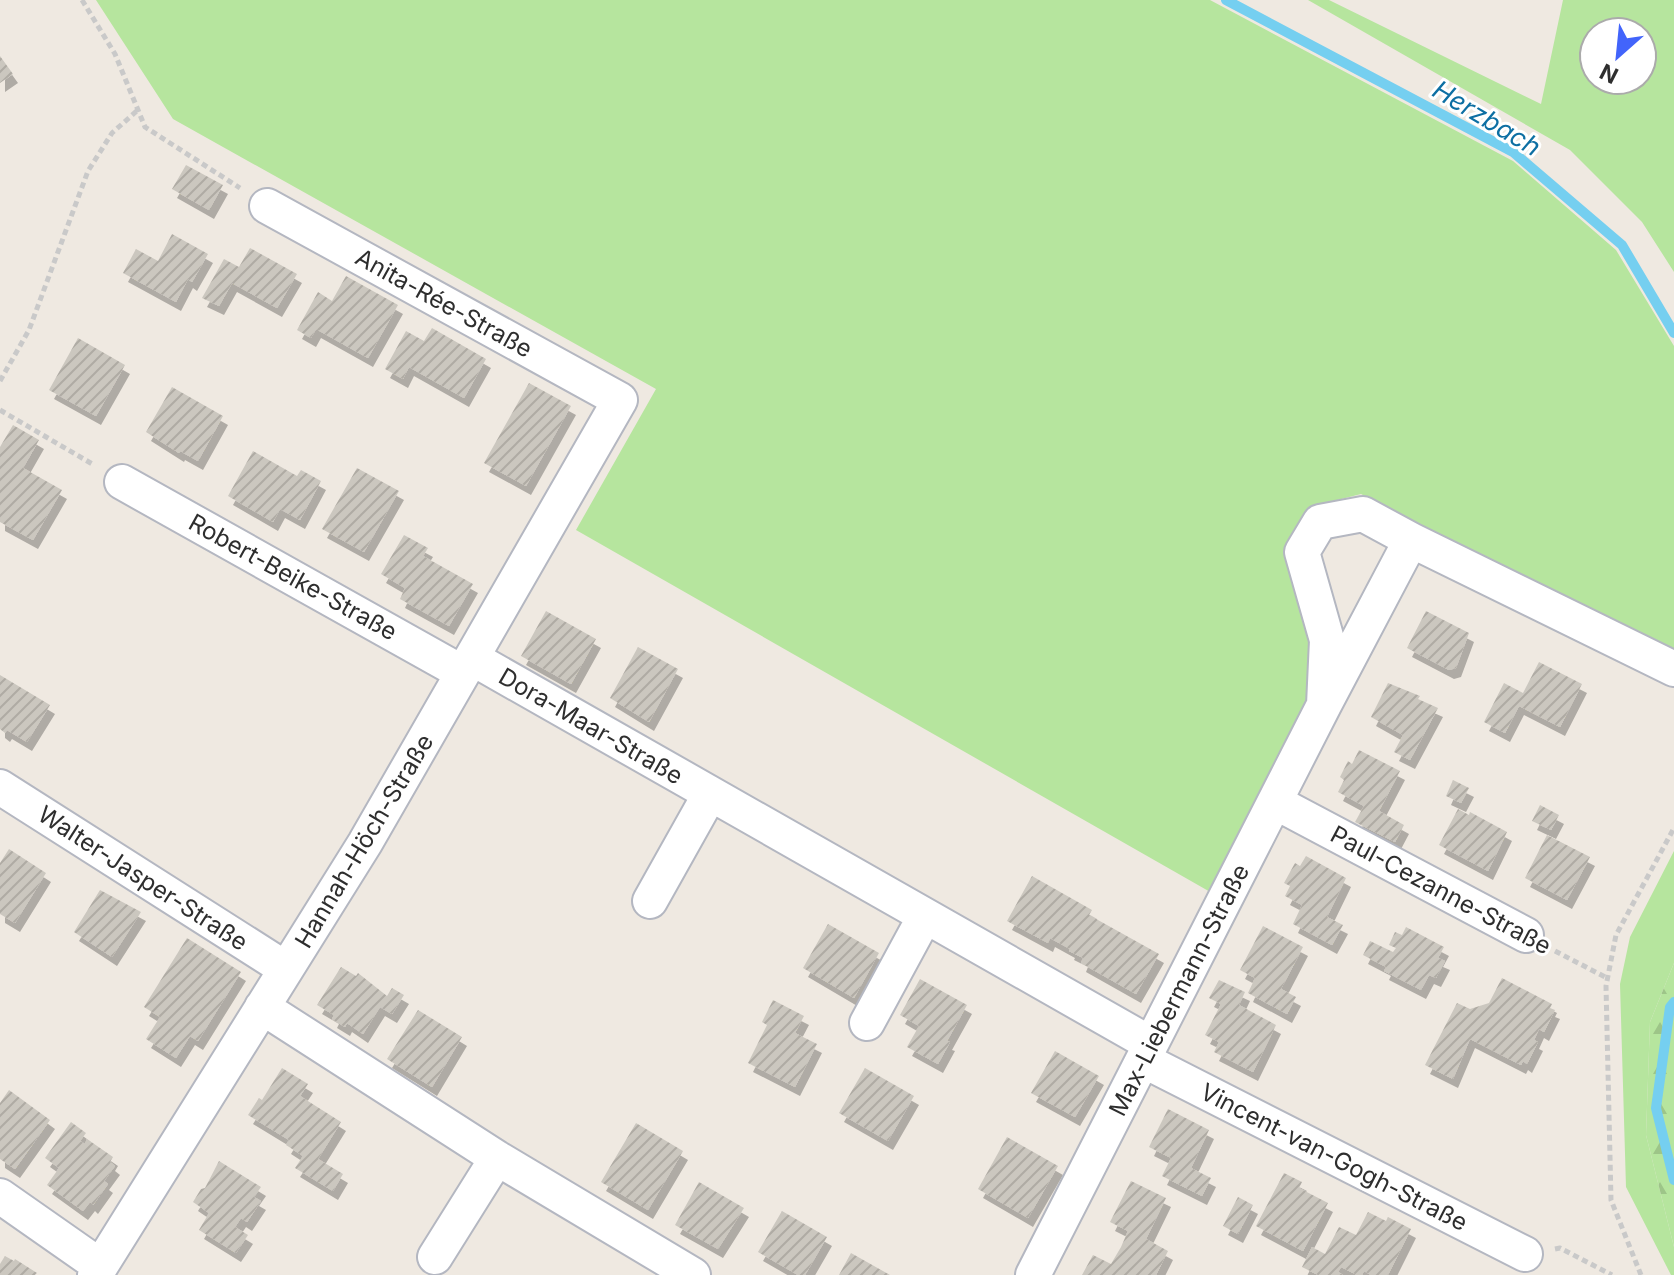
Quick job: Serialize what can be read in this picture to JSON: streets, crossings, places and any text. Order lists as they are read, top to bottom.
{
  "streets": {
    "street": [
      "Anita-Rée-Straße",
      "Robert-Beike-Straße",
      "Dora-Maar-Straße",
      "Hannah-Höch-Straße",
      "Walter-Jasper-Straße",
      "Paul-Cezanne-Straße",
      "Max-Liebermann-Straße",
      "Vincent-van-Gogh-Straße"
    ]
  },
  "crossings": [
    ["Anita-Rée-Straße", "Hannah-Höch-Straße"],
    ["Robert-Beike-Straße", "Dora-Maar-Straße"],
    ["Robert-Beike-Straße", "Hannah-Höch-Straße"],
    ["Dora-Maar-Straße", "Hannah-Höch-Straße"],
    ["Dora-Maar-Straße", "Max-Liebermann-Straße"],
    ["Dora-Maar-Straße", "Vincent-van-Gogh-Straße"],
    ["Hannah-Höch-Straße", "Walter-Jasper-Straße"],
    ["Paul-Cezanne-Straße", "Max-Liebermann-Straße"],
    ["Max-Liebermann-Straße", "Vincent-van-Gogh-Straße"]
  ],
  "water": ["Herzbach"],
  "north": "bottom left"
}
